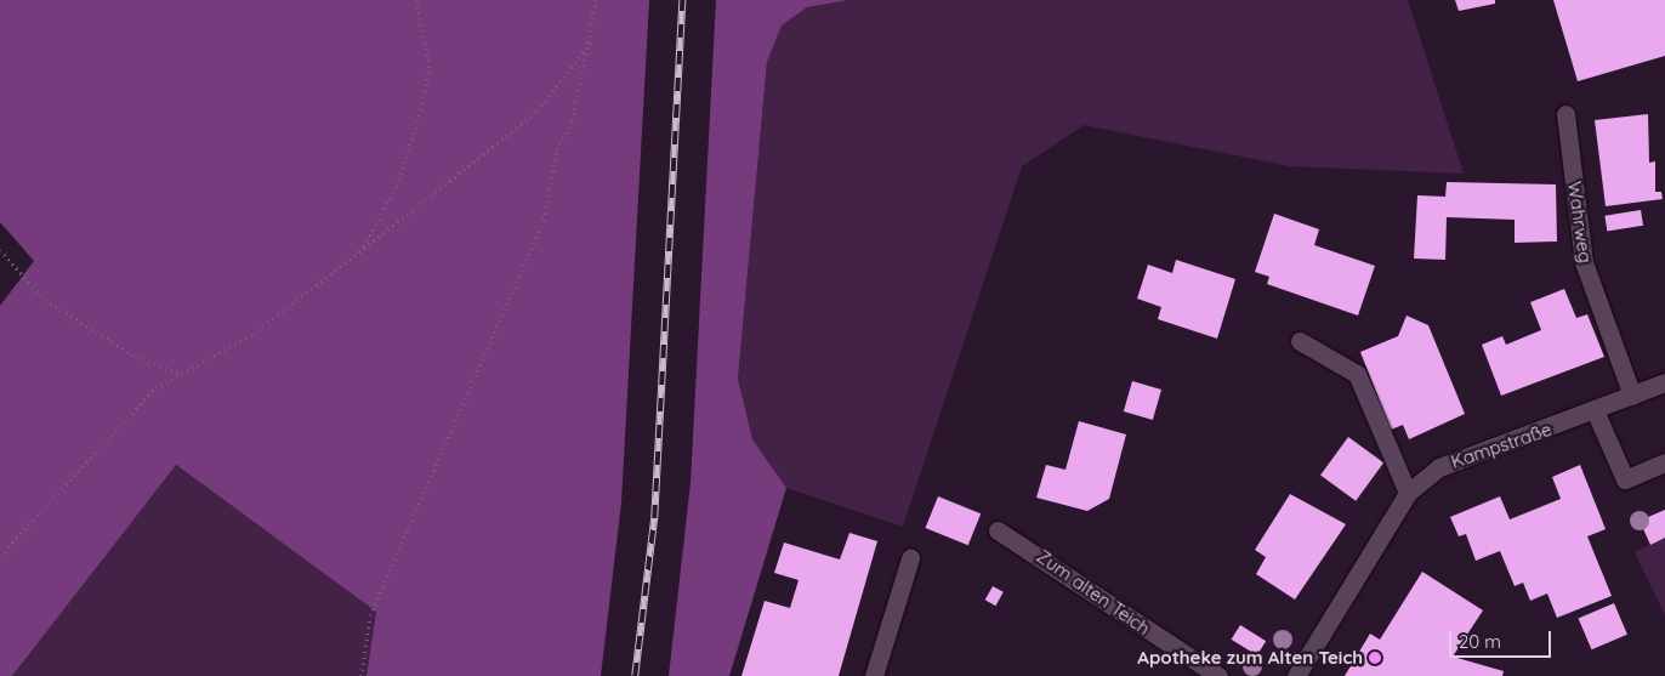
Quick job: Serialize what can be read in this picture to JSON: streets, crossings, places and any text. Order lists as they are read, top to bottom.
{
  "streets": {
    "street": ["Wahrweg", "Kampstraße", "Zum alten Teich"]
  },
  "crossings": [
    ["Wahrweg", "Kampstraße"]
  ],
  "places": ["Apotheke zum Alten Teich"],
  "scale_bar": "20 m"
}
